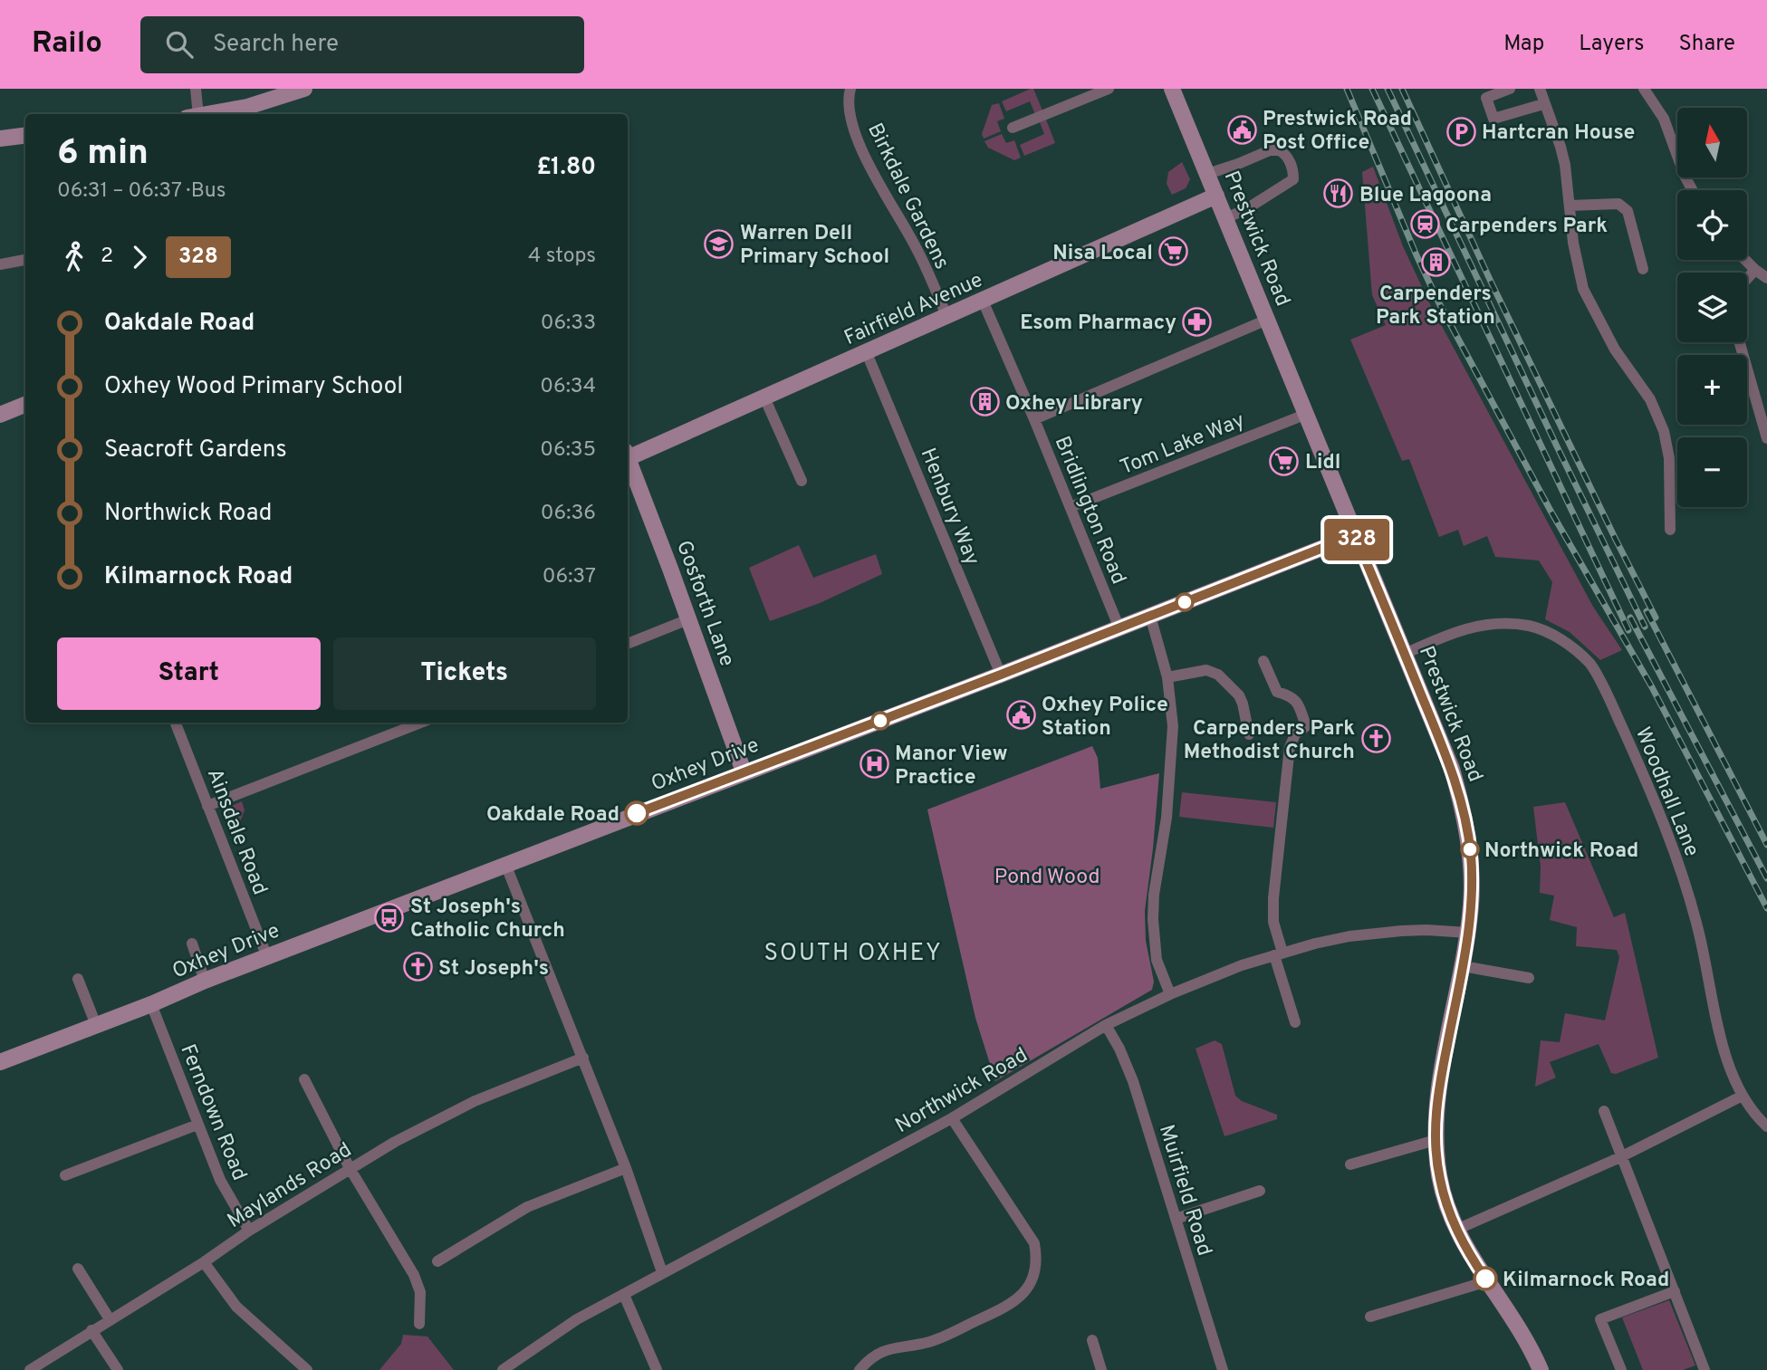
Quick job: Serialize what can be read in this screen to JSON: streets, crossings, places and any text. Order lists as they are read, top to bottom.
{
  "streets": {
    "street": [
      "Birkdale Gardens",
      "Prestwick Road",
      "Fairfield Avenue",
      "Tom Lake Way",
      "Henbury Way",
      "Bridlington Road",
      "Gosforth Lane",
      "Oxhey Drive",
      "Woodhall Lane",
      "Ainsdale Road",
      "Northwick Road",
      "Ferndown Road",
      "Maylands Road",
      "Muirfield Road"
    ]
  },
  "crossings": [
    ["Birkdale Gardens", "Fairfield Avenue"],
    ["Prestwick Road", "Fairfield Avenue"],
    ["Prestwick Road", "Tom Lake Way"],
    ["Prestwick Road", "Oxhey Drive"],
    ["Prestwick Road", "Woodhall Lane"],
    ["Prestwick Road", "Northwick Road"],
    ["Fairfield Avenue", "Henbury Way"],
    ["Fairfield Avenue", "Bridlington Road"],
    ["Tom Lake Way", "Bridlington Road"],
    ["Henbury Way", "Oxhey Drive"],
    ["Bridlington Road", "Oxhey Drive"],
    ["Gosforth Lane", "Oxhey Drive"],
    ["Oxhey Drive", "Ainsdale Road"],
    ["Oxhey Drive", "Ferndown Road"],
    ["Northwick Road", "Muirfield Road"],
    ["Ferndown Road", "Maylands Road"]
  ],
  "districts": ["SOUTH OXHEY"],
  "parks": ["Pond Wood"],
  "places": {
    "public building": ["Prestwick Road Post Office", "Oxhey Police Station"],
    "parking": ["Hartcran House"],
    "restaurant": ["Blue Lagoona"],
    "station": ["Carpenders Park"],
    "school or university": ["Warren Dell Primary School"],
    "supermarket": ["Nisa Local", "Lidl"],
    "building": ["Carpenders Park Station", "Oxhey Library"],
    "pharmacy": ["Esom Pharmacy"],
    "church": ["Carpenders Park Methodist Church", "St Joseph's"],
    "hospital": ["Manor View Practice"],
    "other": ["Oakdale Road", "Northwick Road", "Kilmarnock Road"],
    "bus stop": ["St Joseph's Catholic Church"]
  },
  "lines": ["bus line 328"],
  "north": "top",
  "page": {
    "header": "Railo",
    "search": "Search here",
    "nav": ["Map", "Layers", "Share"],
    "on_map": "328",
    "map_buttons": ["+", "−"],
    "heading": ["6 min", "06:31 – 06:37 · Bus", "£1.80"],
    "legs": ["2", "328", "4 stops"],
    "list": [
      {
        "name": "Oakdale Road",
        "value": "06:33"
      },
      {
        "name": "Oxhey Wood Primary School",
        "value": "06:34"
      },
      {
        "name": "Seacroft Gardens",
        "value": "06:35"
      },
      {
        "name": "Northwick Road",
        "value": "06:36"
      },
      {
        "name": "Kilmarnock Road",
        "value": "06:37"
      }
    ],
    "buttons": ["Start", "Tickets"]
  }
}
